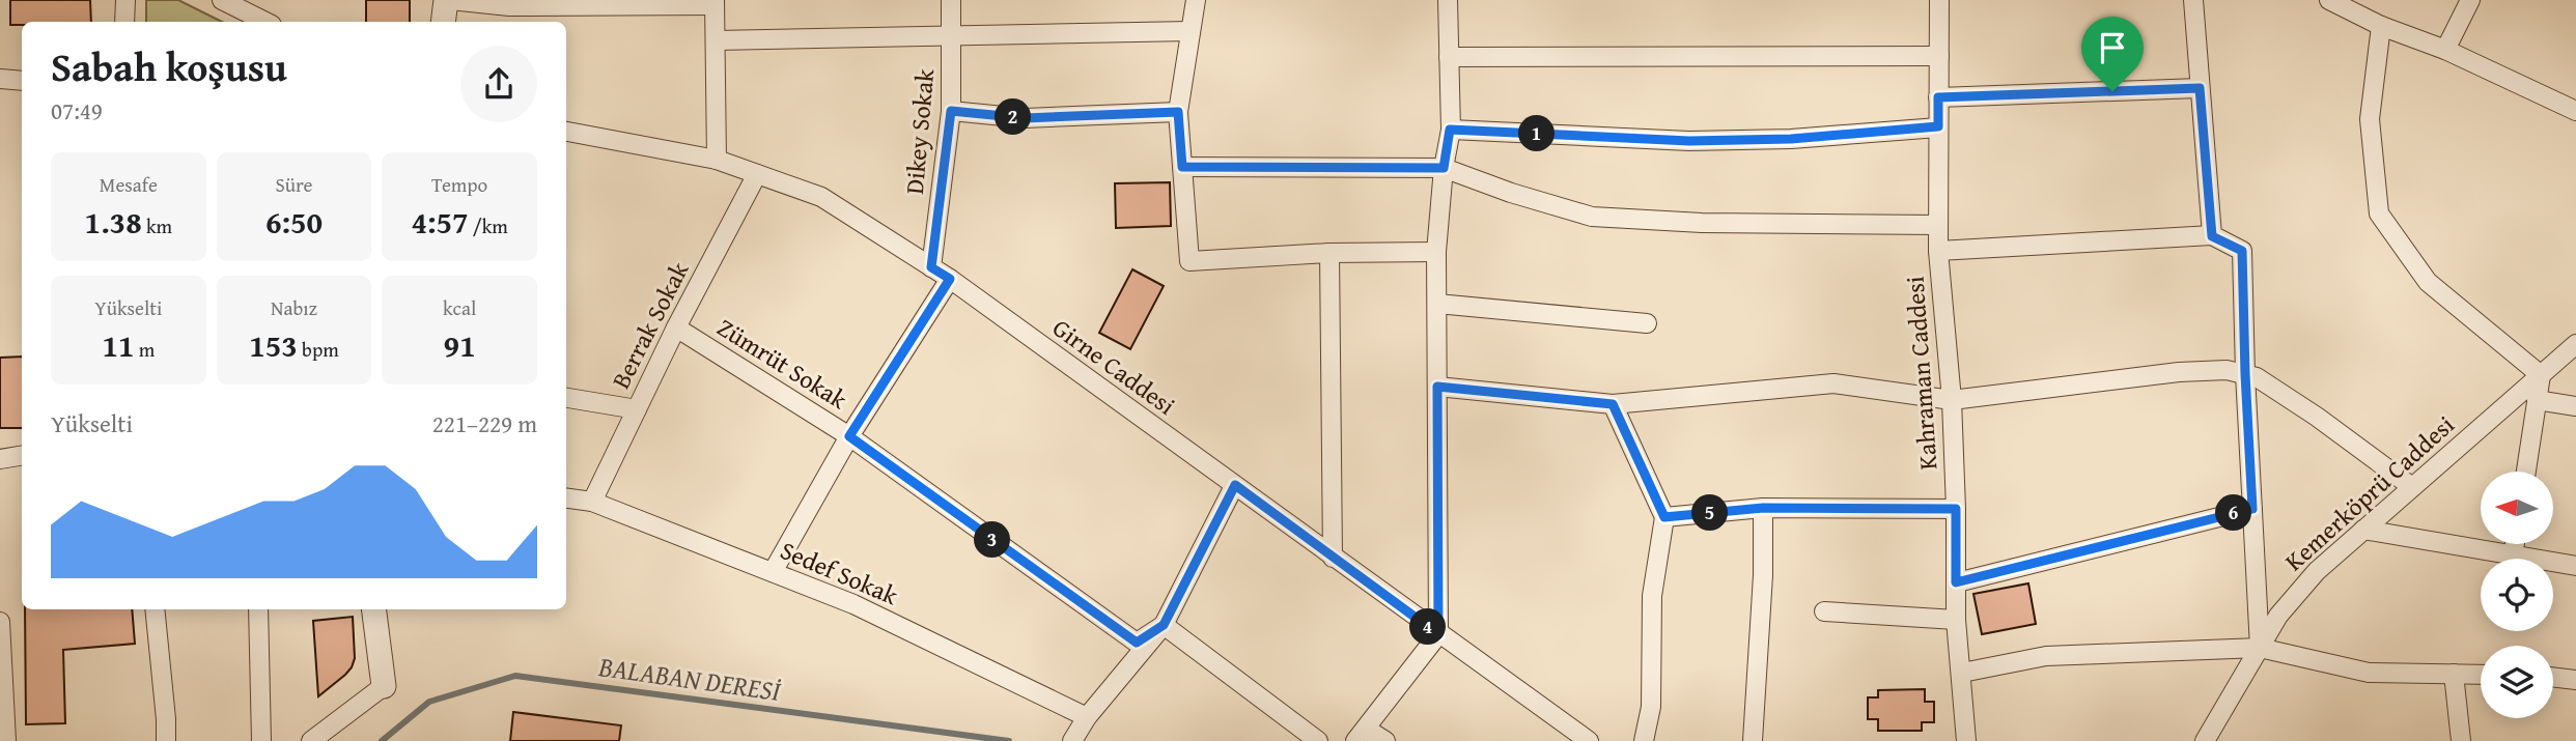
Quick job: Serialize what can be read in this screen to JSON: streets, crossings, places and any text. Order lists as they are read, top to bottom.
{
  "streets": {
    "street": [
      "Dikey Sokak",
      "Berrak Sokak",
      "Zümrüt Sokak",
      "Girne Caddesi",
      "Kahraman Caddesi",
      "Kemerköprü Caddesi",
      "Sedef Sokak"
    ]
  },
  "crossings": [
    ["Dikey Sokak", "Girne Caddesi"],
    ["Berrak Sokak", "Zümrüt Sokak"],
    ["Berrak Sokak", "Girne Caddesi"],
    ["Berrak Sokak", "Sedef Sokak"]
  ],
  "water": ["BALABAN DERESİ"],
  "north": "left",
  "page": {
    "heading": ["Sabah koşusu", "07:49"],
    "pins": [
      "2",
      "1",
      "5",
      "6",
      "3",
      "4"
    ],
    "stats": [
      ["Mesafe", "1.38 km"],
      ["Süre", "6:50"],
      ["Tempo", "4:57 /km"],
      ["Yükselti", "11 m"],
      ["Nabız", "153 bpm"],
      ["kcal", "91"]
    ],
    "chart": ["Yükselti", "221–229 m"]
  }
}
